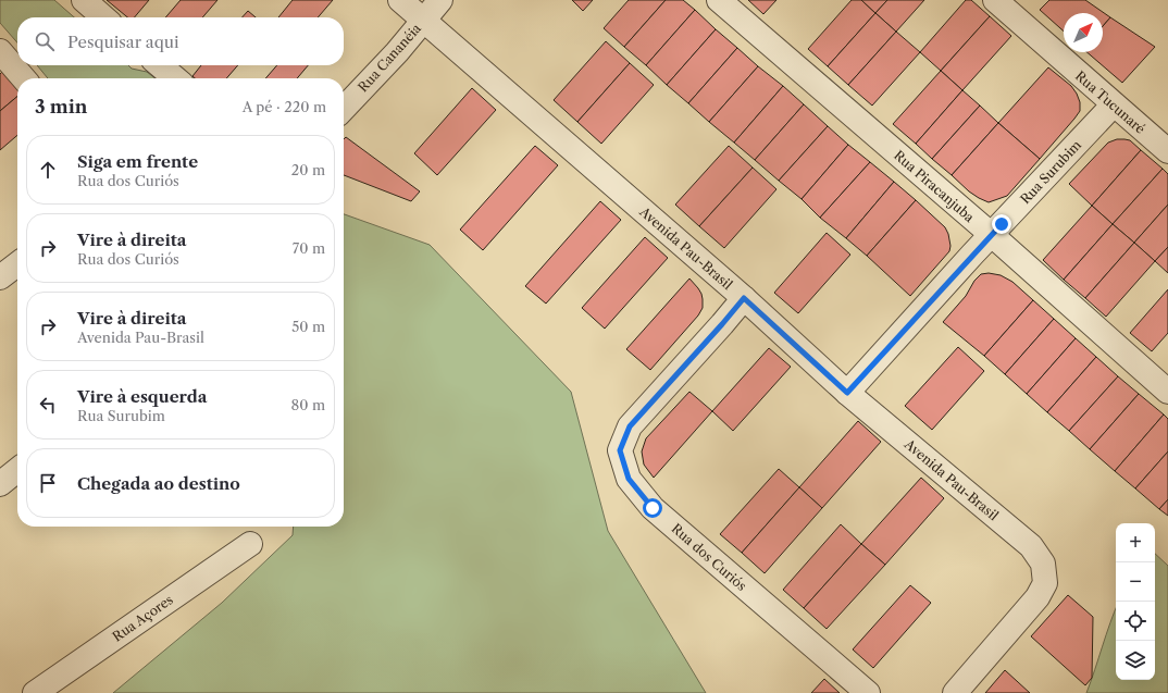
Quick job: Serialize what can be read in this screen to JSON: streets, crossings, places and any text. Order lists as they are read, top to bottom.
{
  "streets": {
    "street": [
      "Rua Cananéia",
      "Rua Tucunaré",
      "Rua Surubim",
      "Rua Piracanjuba",
      "Avenida Pau-Brasil",
      "Rua dos Curiós",
      "Rua Açores"
    ]
  },
  "crossings": [
    ["Rua Cananéia", "Avenida Pau-Brasil"],
    ["Rua Tucunaré", "Rua Surubim"],
    ["Rua Surubim", "Rua Piracanjuba"],
    ["Rua Surubim", "Avenida Pau-Brasil"],
    ["Avenida Pau-Brasil", "Rua dos Curiós"]
  ],
  "north": "top right",
  "page": {
    "search": "Pesquisar aqui",
    "heading": ["3 min", "A pé · 220 m"],
    "list": [
      ["Siga em frente", "Rua dos Curiós", "20 m"],
      ["Vire à direita", "Rua dos Curiós", "70 m"],
      ["Vire à direita", "Avenida Pau-Brasil", "50 m"],
      ["Vire à esquerda", "Rua Surubim", "80 m"],
      "Chegada ao destino"
    ],
    "map_buttons": ["+", "−"]
  }
}
